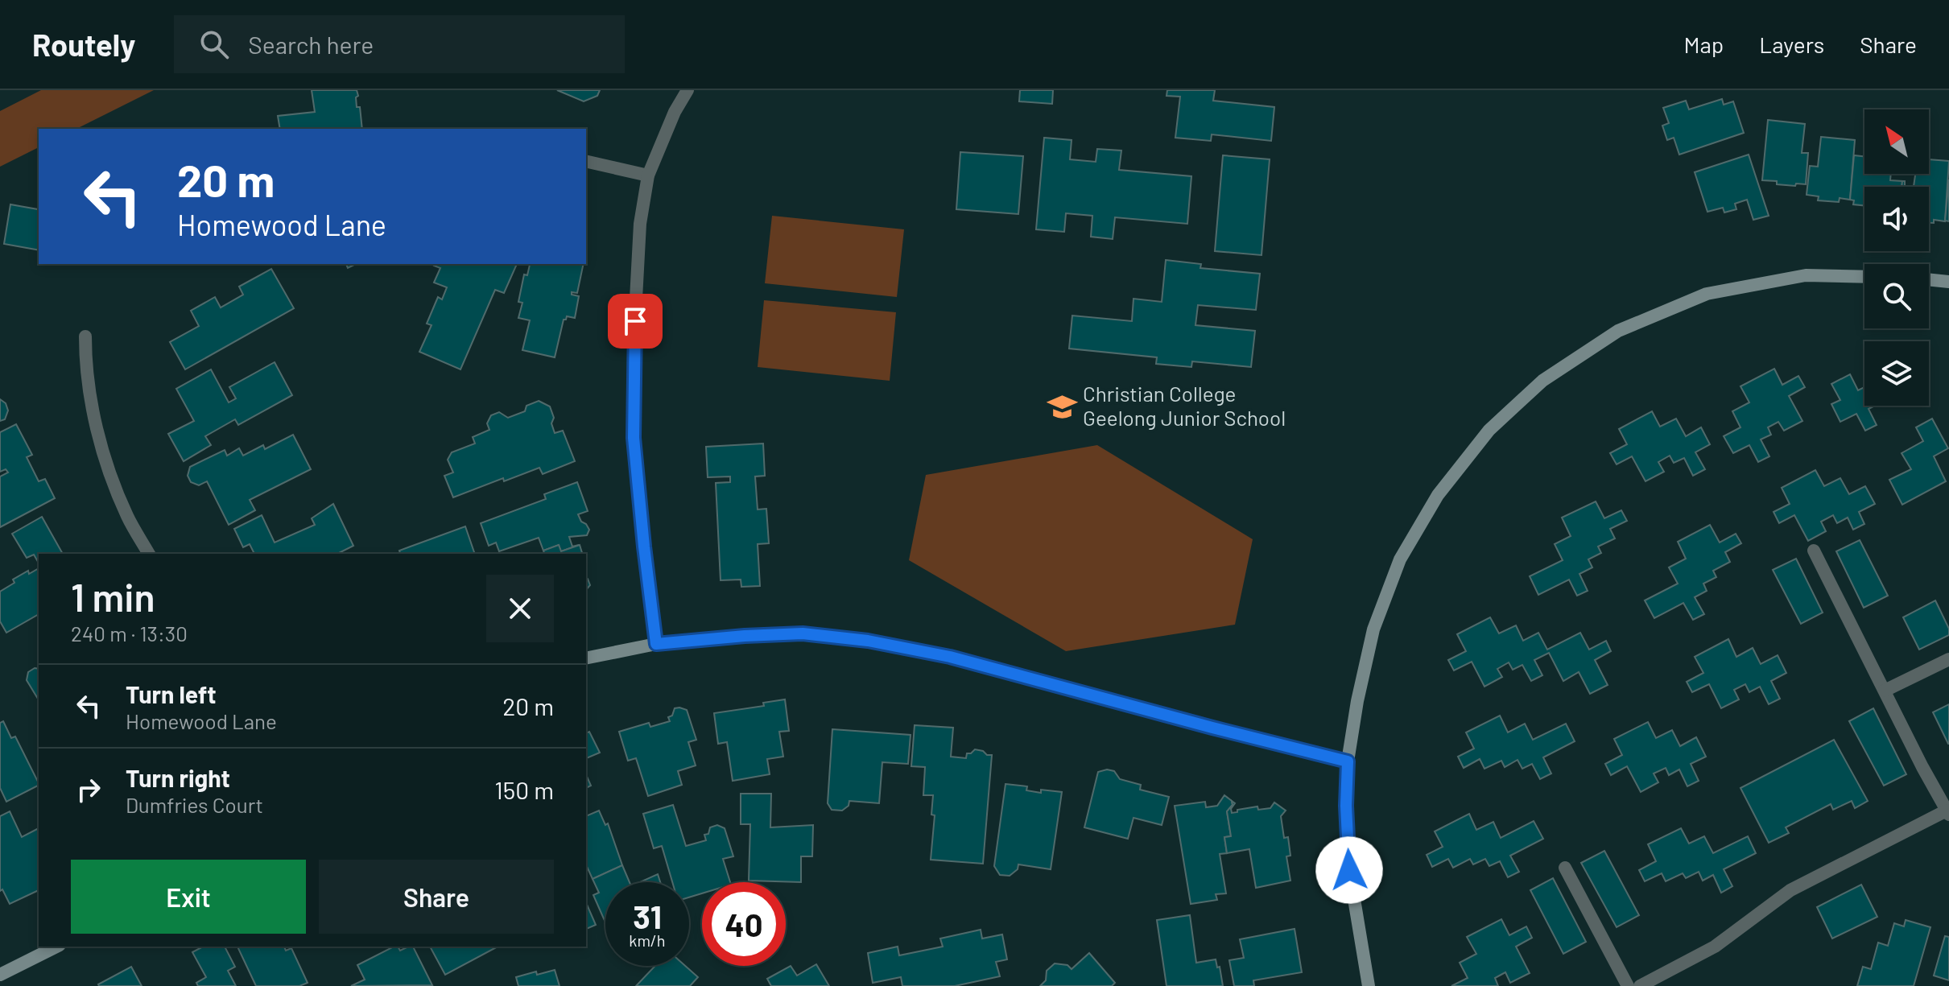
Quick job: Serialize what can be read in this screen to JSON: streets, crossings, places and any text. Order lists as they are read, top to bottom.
{
  "places": {
    "school or university": ["Christian College Geelong Junior School"]
  },
  "north": "top left",
  "page": {
    "header": "Routely",
    "search": "Search here",
    "nav": ["Map", "Layers", "Share"],
    "turn": ["20 m", "Homewood Lane"],
    "heading": ["1 min", "240 m · 13:30"],
    "list": [
      {
        "name": "Turn left",
        "note": "Homewood Lane",
        "value": "20 m"
      },
      {
        "name": "Turn right",
        "note": "Dumfries Court",
        "value": "150 m"
      }
    ],
    "buttons": ["Exit", "Share"],
    "speed": "31 km/h",
    "limit": "40"
  }
}
